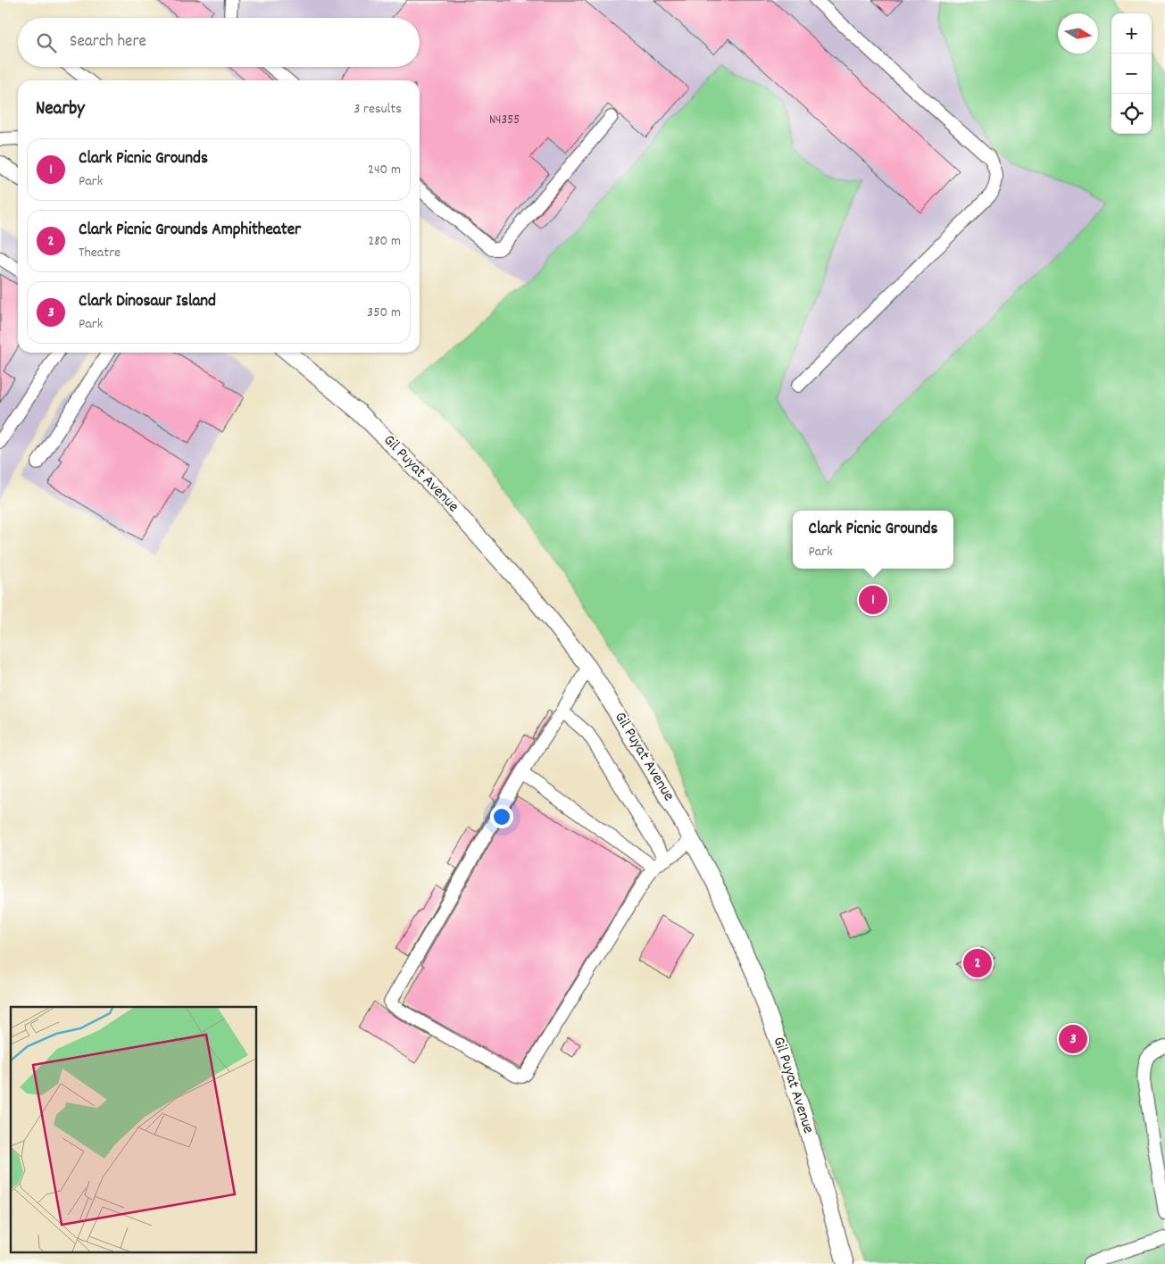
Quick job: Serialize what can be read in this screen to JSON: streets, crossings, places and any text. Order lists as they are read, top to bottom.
{
  "streets": {
    "main road": ["Gil Puyat Avenue"]
  },
  "house_numbers": ["N4355"],
  "north": "right",
  "page": {
    "map_buttons": ["+", "−"],
    "search": "Search here",
    "heading": ["Nearby", "3 results"],
    "list": [
      {
        "mark": "1",
        "name": "Clark Picnic Grounds",
        "note": "Park",
        "value": "240 m"
      },
      {
        "mark": "2",
        "name": "Clark Picnic Grounds Amphitheater",
        "note": "Theatre",
        "value": "280 m"
      },
      {
        "mark": "3",
        "name": "Clark Dinosaur Island",
        "note": "Park",
        "value": "350 m"
      }
    ],
    "popup": ["Clark Picnic Grounds", "Park"],
    "pins": ["1", "2", "3"]
  }
}
